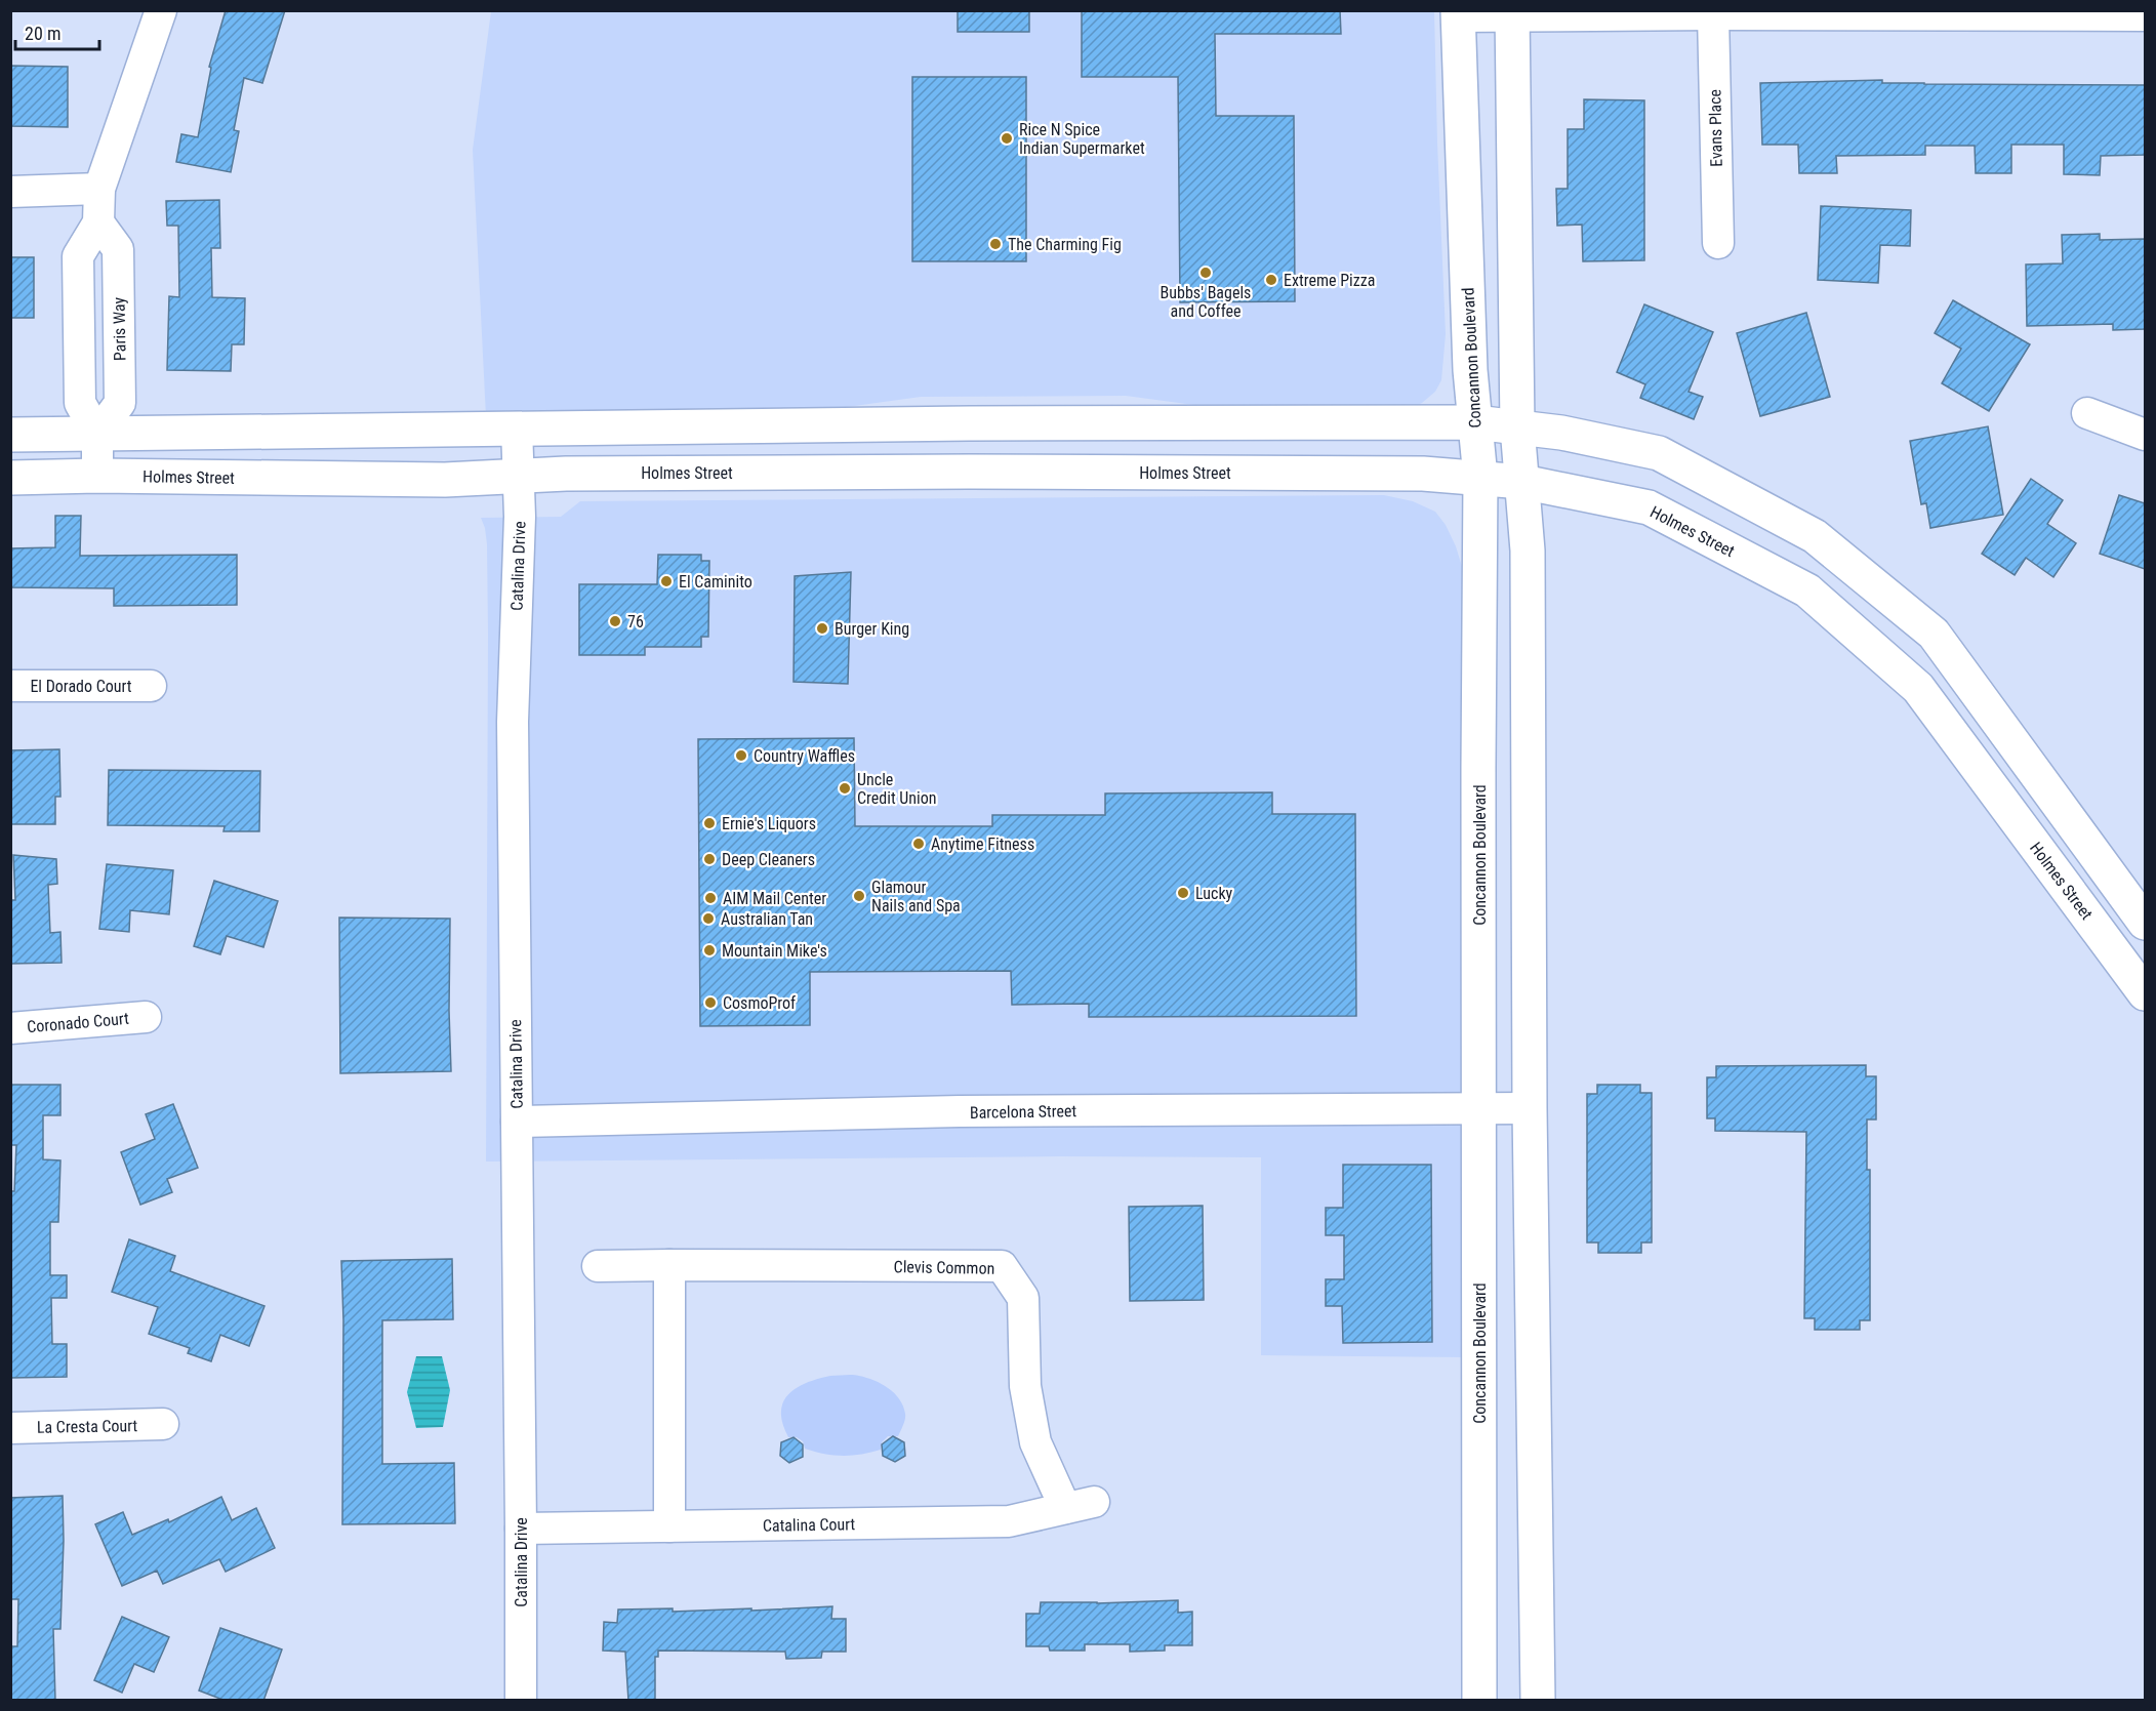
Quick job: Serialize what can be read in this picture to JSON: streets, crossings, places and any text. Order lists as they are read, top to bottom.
{
  "streets": {
    "main road": ["Concannon Boulevard", "Holmes Street"],
    "street": [
      "Evans Place",
      "Catalina Drive",
      "El Dorado Court",
      "Coronado Court",
      "Barcelona Street",
      "Clevis Common",
      "La Cresta Court",
      "Catalina Court"
    ]
  },
  "crossings": [
    ["Concannon Boulevard", "Holmes Street"],
    ["Concannon Boulevard", "Barcelona Street"],
    ["Holmes Street", "Catalina Drive"],
    ["Catalina Drive", "Barcelona Street"],
    ["Catalina Drive", "Catalina Court"],
    ["Clevis Common", "Catalina Court"]
  ],
  "places": [
    "Rice N Spice Indian Supermarket",
    "The Charming Fig",
    "Bubbs' Bagels and Coffee",
    "Extreme Pizza",
    "El Caminito",
    "76",
    "Burger King",
    "Country Waffles",
    "Uncle Credit Union",
    "Ernie's Liquors",
    "Anytime Fitness",
    "Deep Cleaners",
    "Lucky",
    "Glamour Nails and Spa",
    "AIM Mail Center",
    "Australian Tan",
    "Mountain Mike's",
    "CosmoProf"
  ],
  "scale_bar": "20 m"
}
